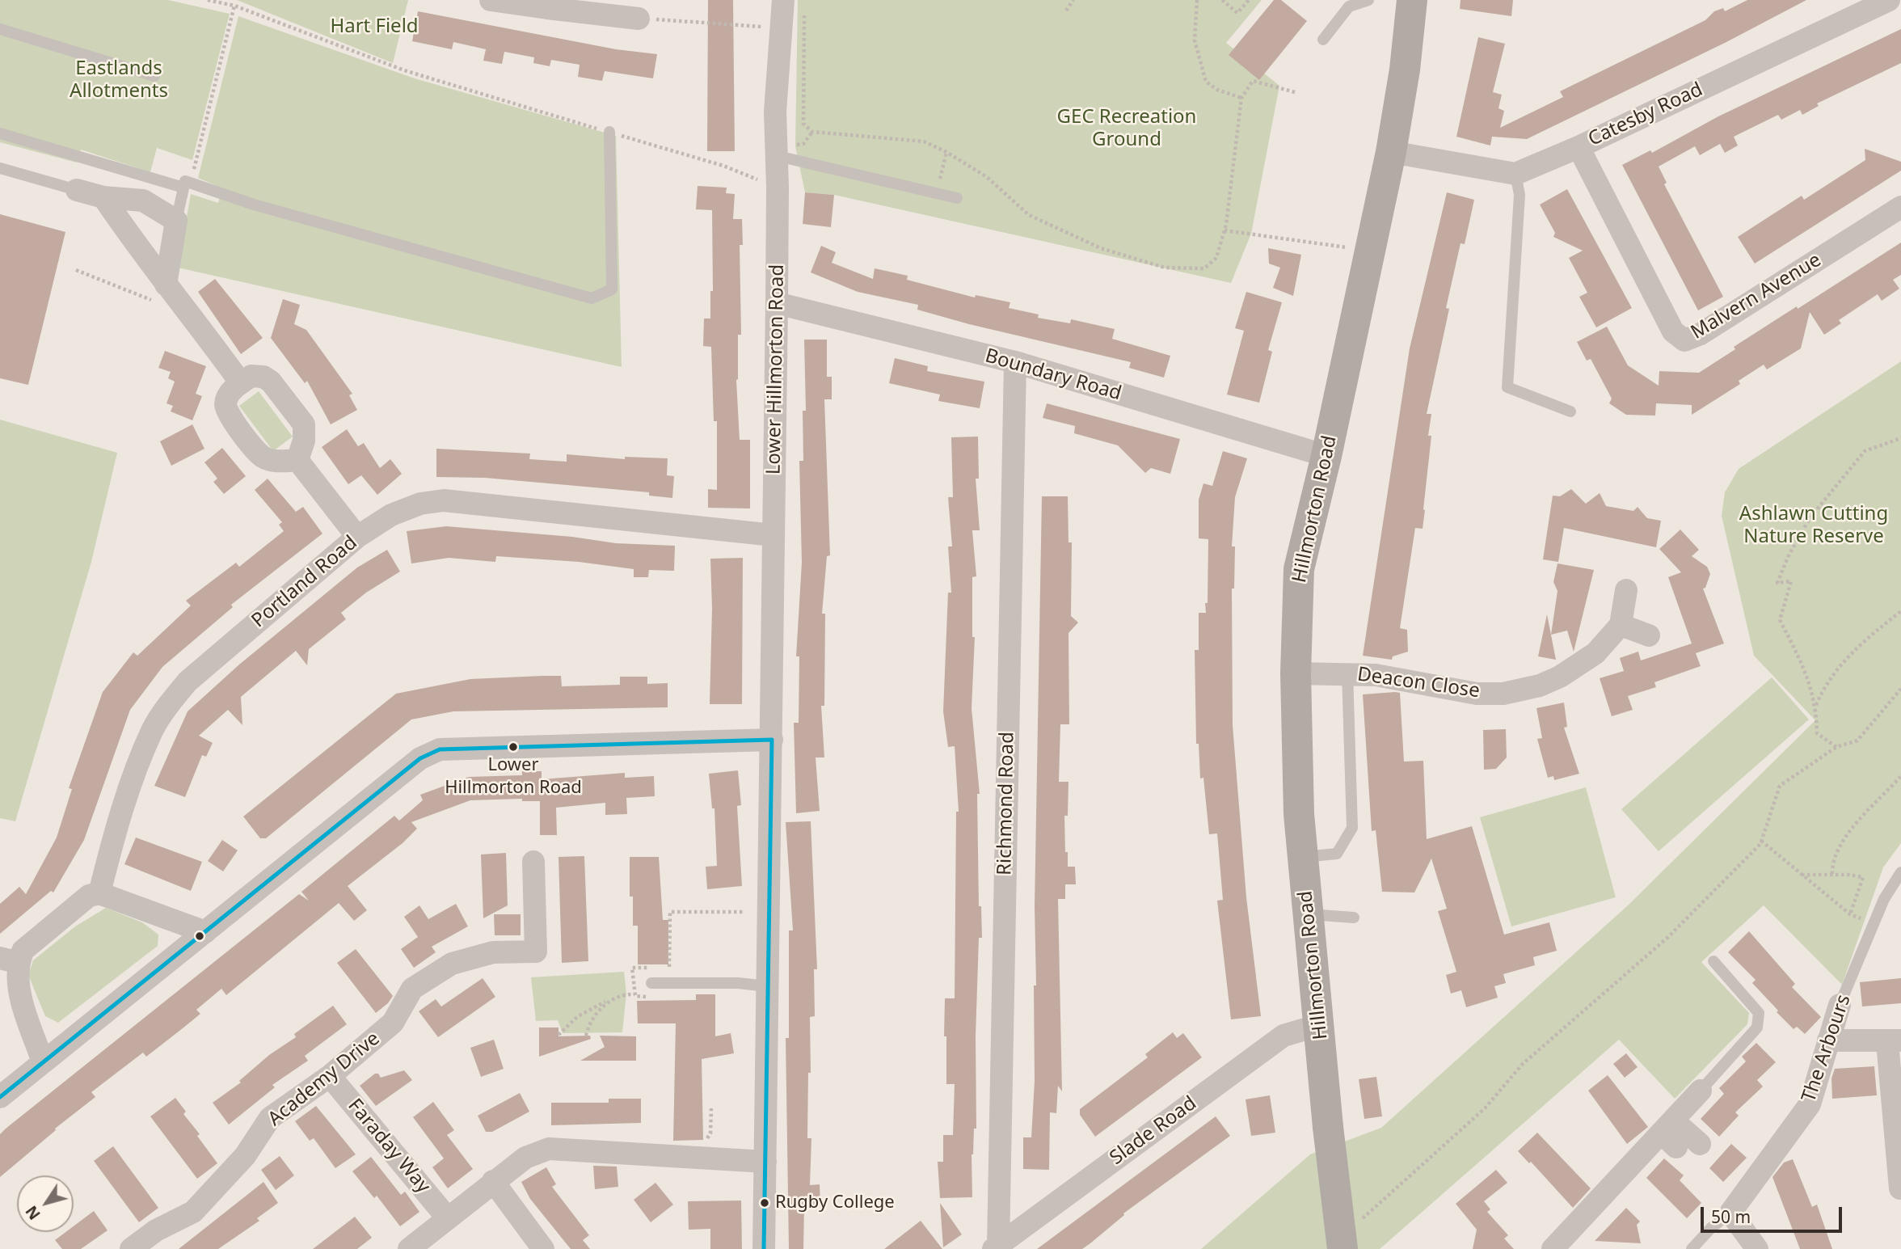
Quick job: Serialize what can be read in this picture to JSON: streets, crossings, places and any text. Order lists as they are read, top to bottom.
{
  "streets": {
    "highway": ["Hillmorton Road"],
    "street": [
      "Catesby Road",
      "Malvern Avenue",
      "Lower Hillmorton Road",
      "Boundary Road",
      "Portland Road",
      "Deacon Close",
      "Richmond Road",
      "The Arbours",
      "Academy Drive",
      "Slade Road",
      "Faraday Way"
    ]
  },
  "crossings": [
    ["Catesby Road", "Malvern Avenue"],
    ["Lower Hillmorton Road", "Boundary Road"],
    ["Lower Hillmorton Road", "Portland Road"],
    ["Boundary Road", "Hillmorton Road"],
    ["Boundary Road", "Richmond Road"],
    ["Hillmorton Road", "Deacon Close"],
    ["Hillmorton Road", "Slade Road"],
    ["Richmond Road", "Slade Road"],
    ["Academy Drive", "Faraday Way"]
  ],
  "parks": [
    "Hart Field",
    "Eastlands Allotments",
    "GEC Recreation Ground",
    "Ashlawn Cutting Nature Reserve"
  ],
  "places": ["Lower Hillmorton Road", "Rugby College"],
  "scale_bar": "50 m",
  "north": "bottom left"
}
